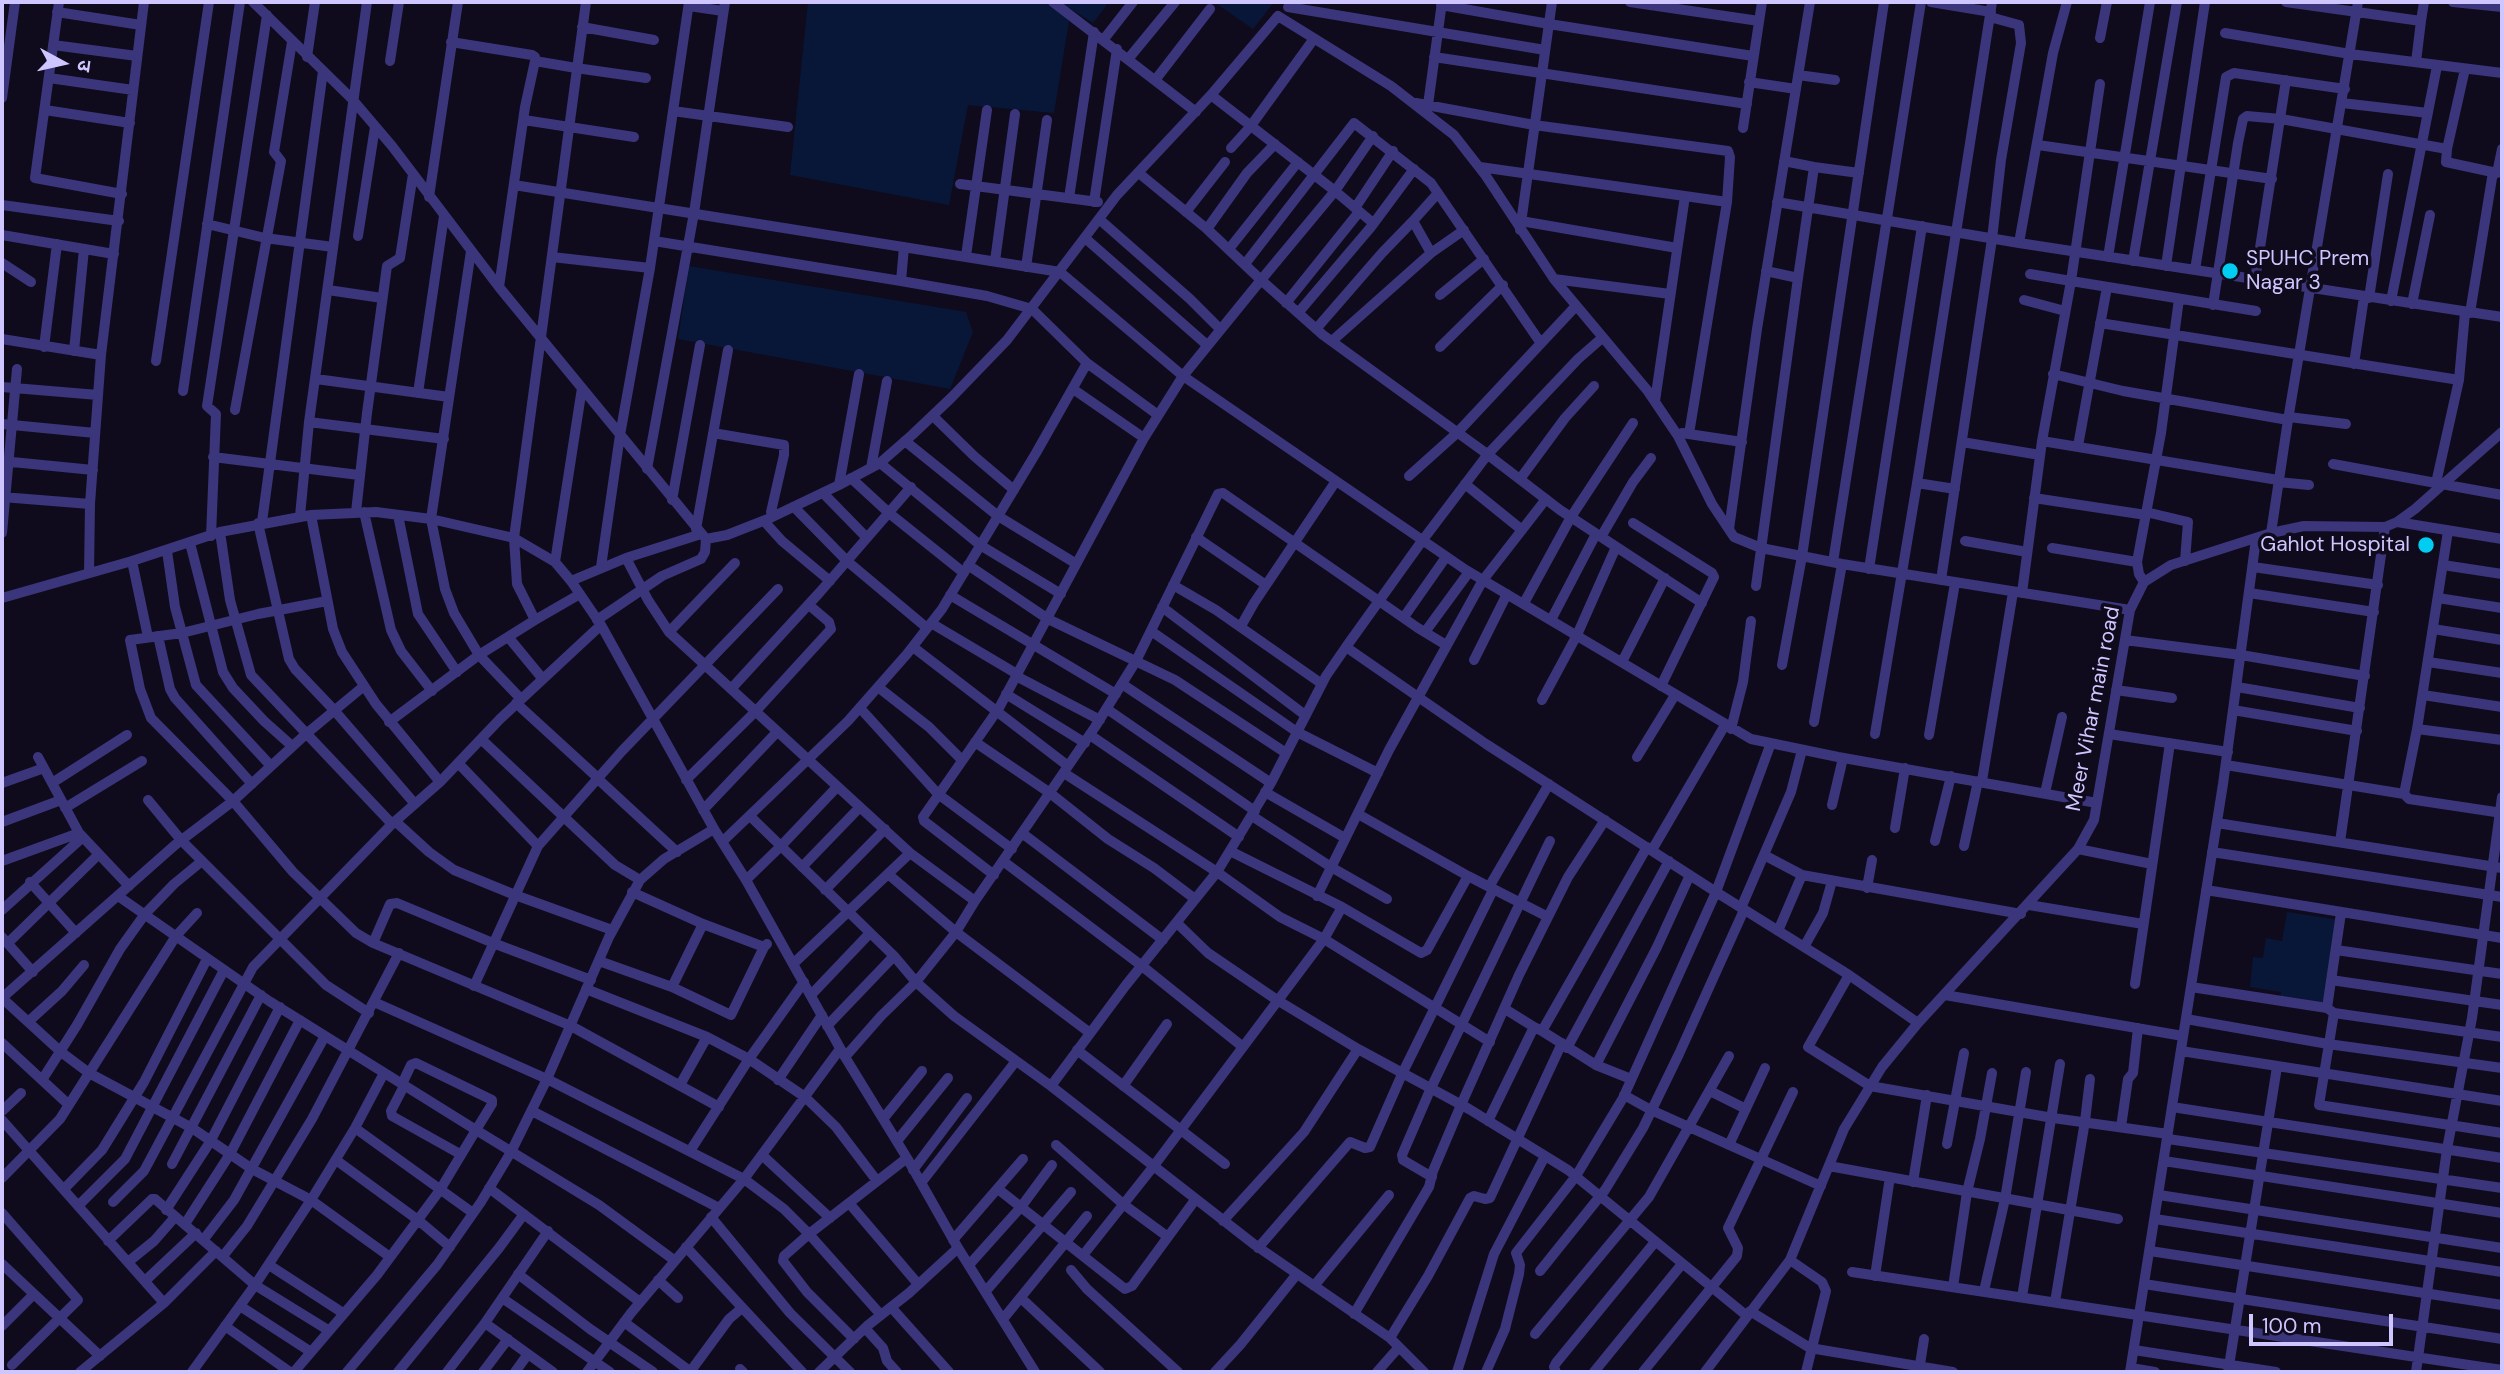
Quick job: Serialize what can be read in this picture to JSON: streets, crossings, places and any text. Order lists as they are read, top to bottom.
{
  "streets": {
    "street": ["Meer Vihar main road"]
  },
  "places": ["SPUHC Prem Nagar 3", "Gahlot Hospital"],
  "scale_bar": "100 m",
  "north": "right"
}
